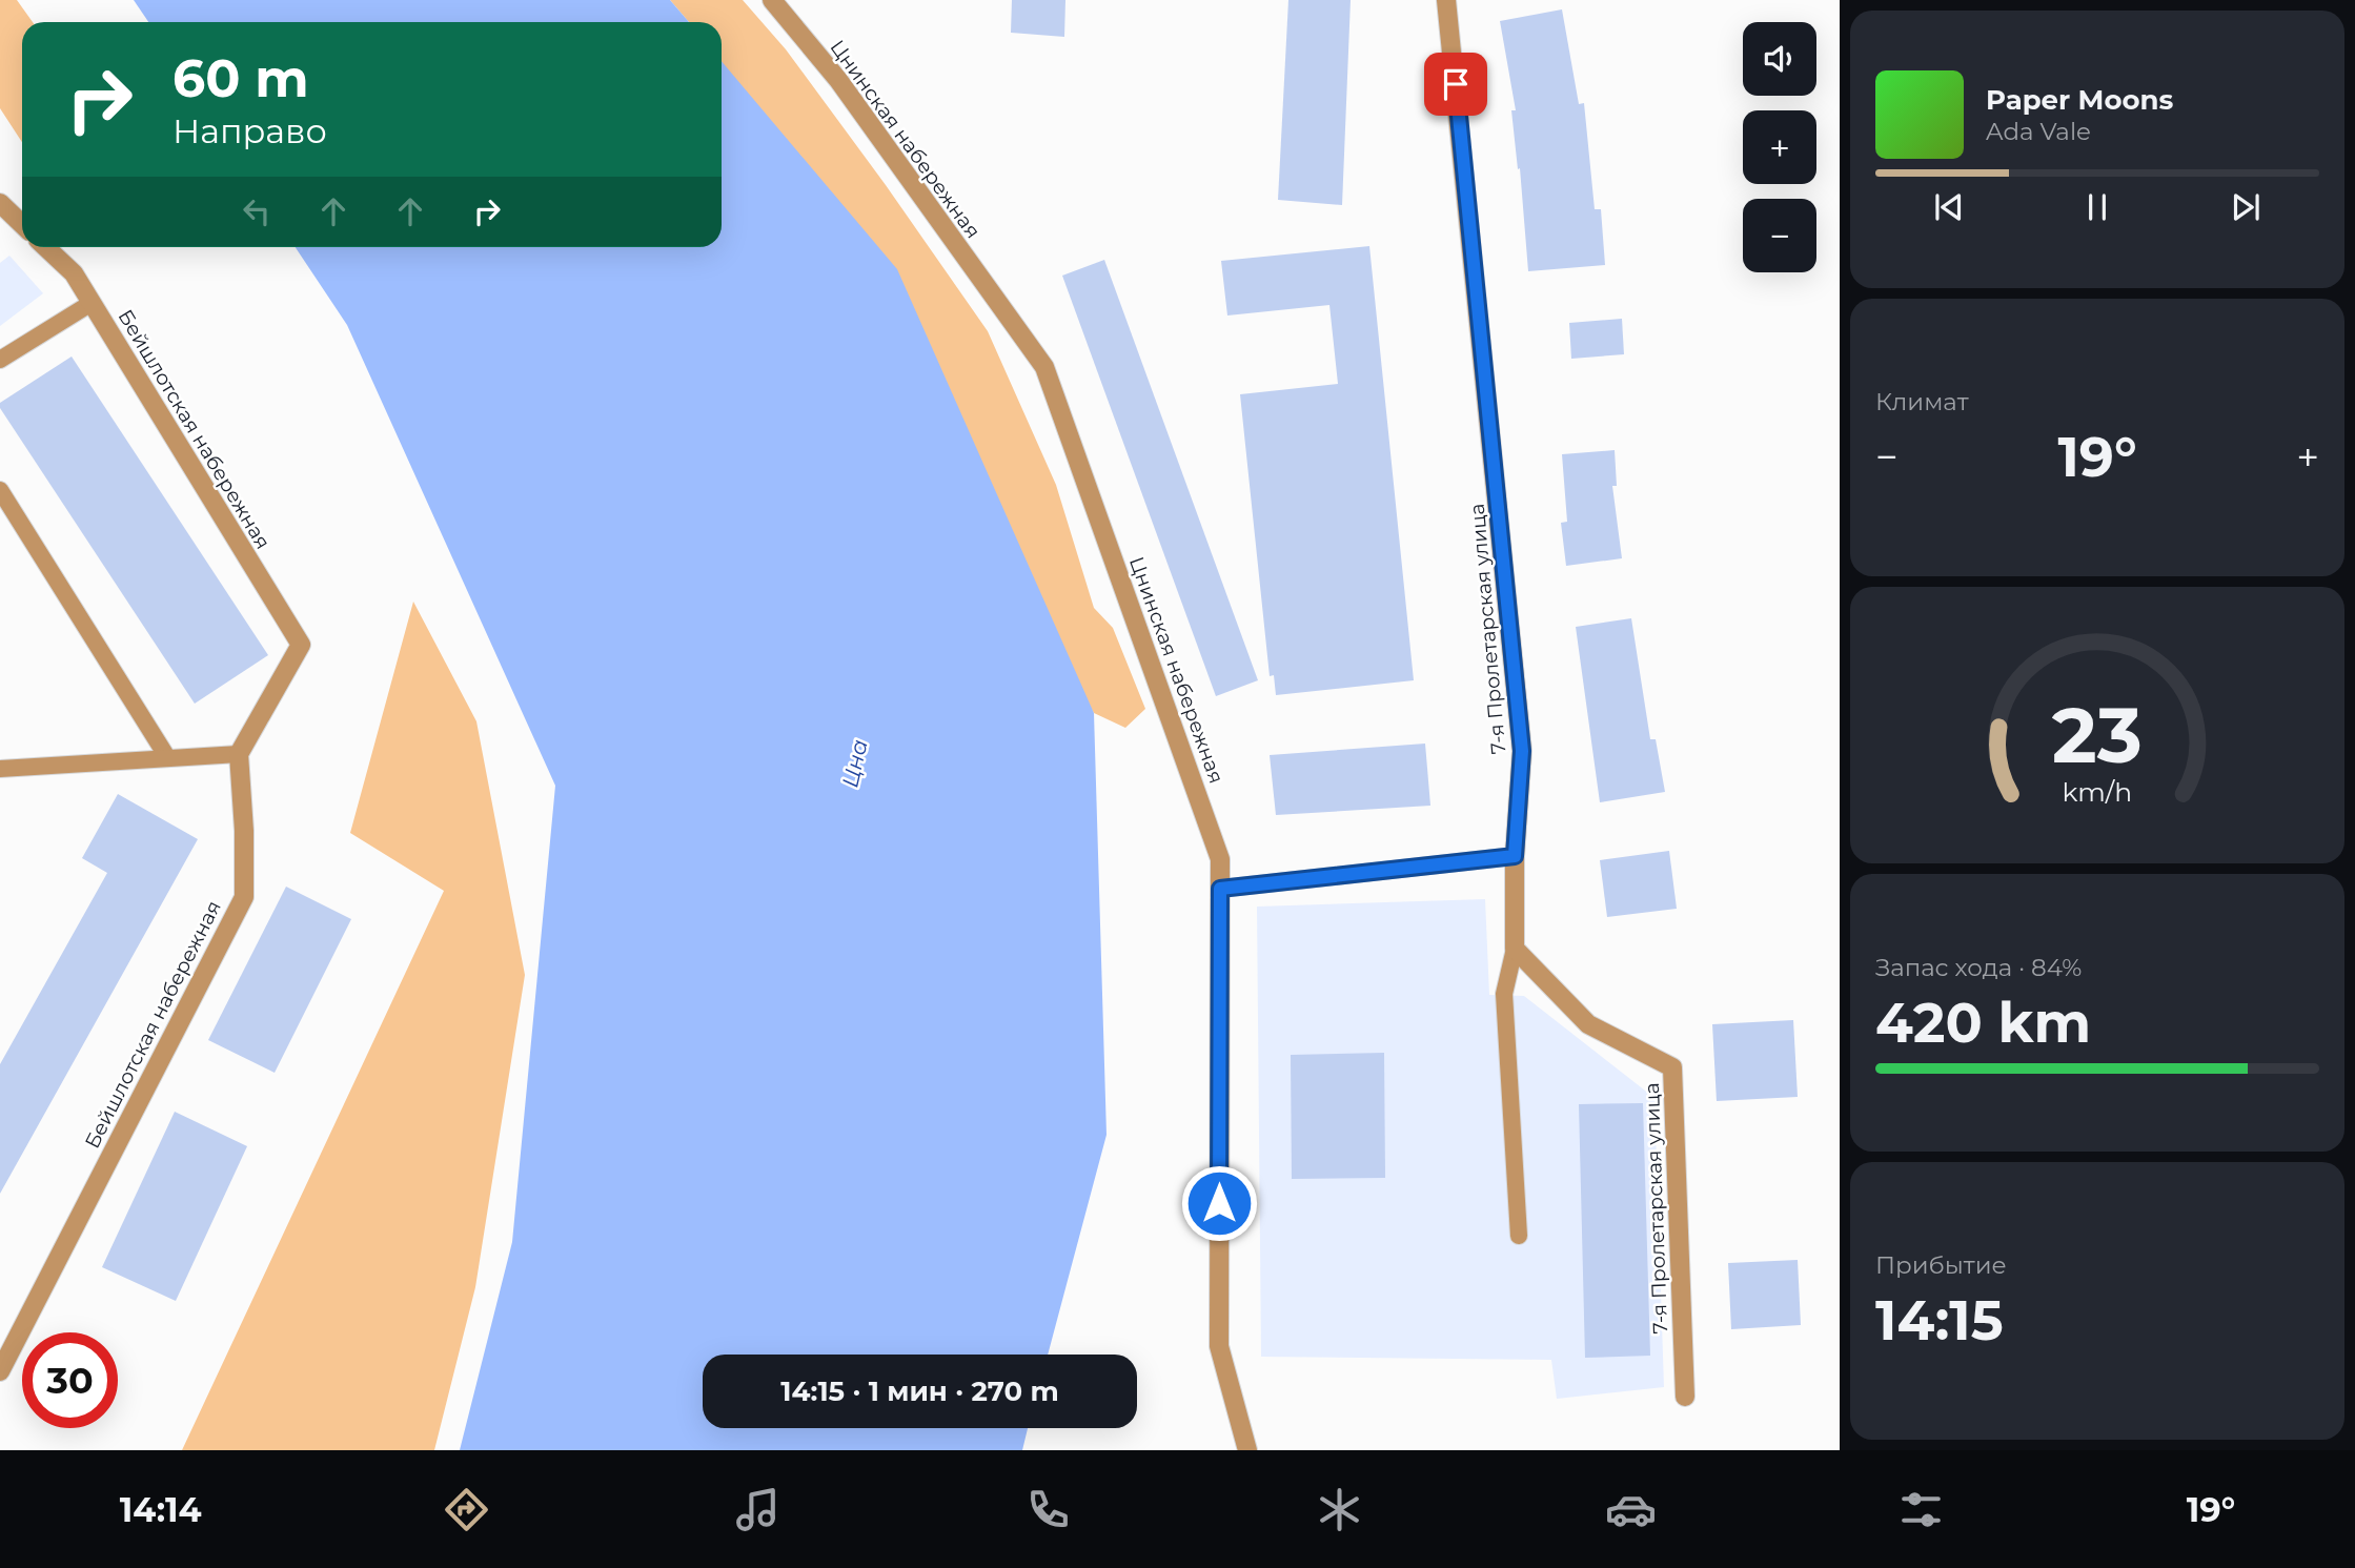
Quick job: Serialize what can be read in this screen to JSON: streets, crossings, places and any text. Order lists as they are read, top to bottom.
{
  "streets": {
    "street": ["Цнинская набережная", "Бейшлотская набережная", "7-я Пролетарская улица"]
  },
  "water": ["Цна"],
  "page": {
    "map_buttons": ["+", "−"],
    "turn": ["60 m", "Направо"],
    "song": ["Paper Moons", "Ada Vale"],
    "tile": [
      "Климат",
      ["Запас хода · 84%", "420 km"],
      ["Прибытие", "14:15"]
    ],
    "heat": ["−", "19°", "+"],
    "limit": "30",
    "trip": "14:15 · 1 мин · 270 m",
    "tabs": ["14:14", "19°"],
    "gauge": ["23", "km/h"]
  }
}
